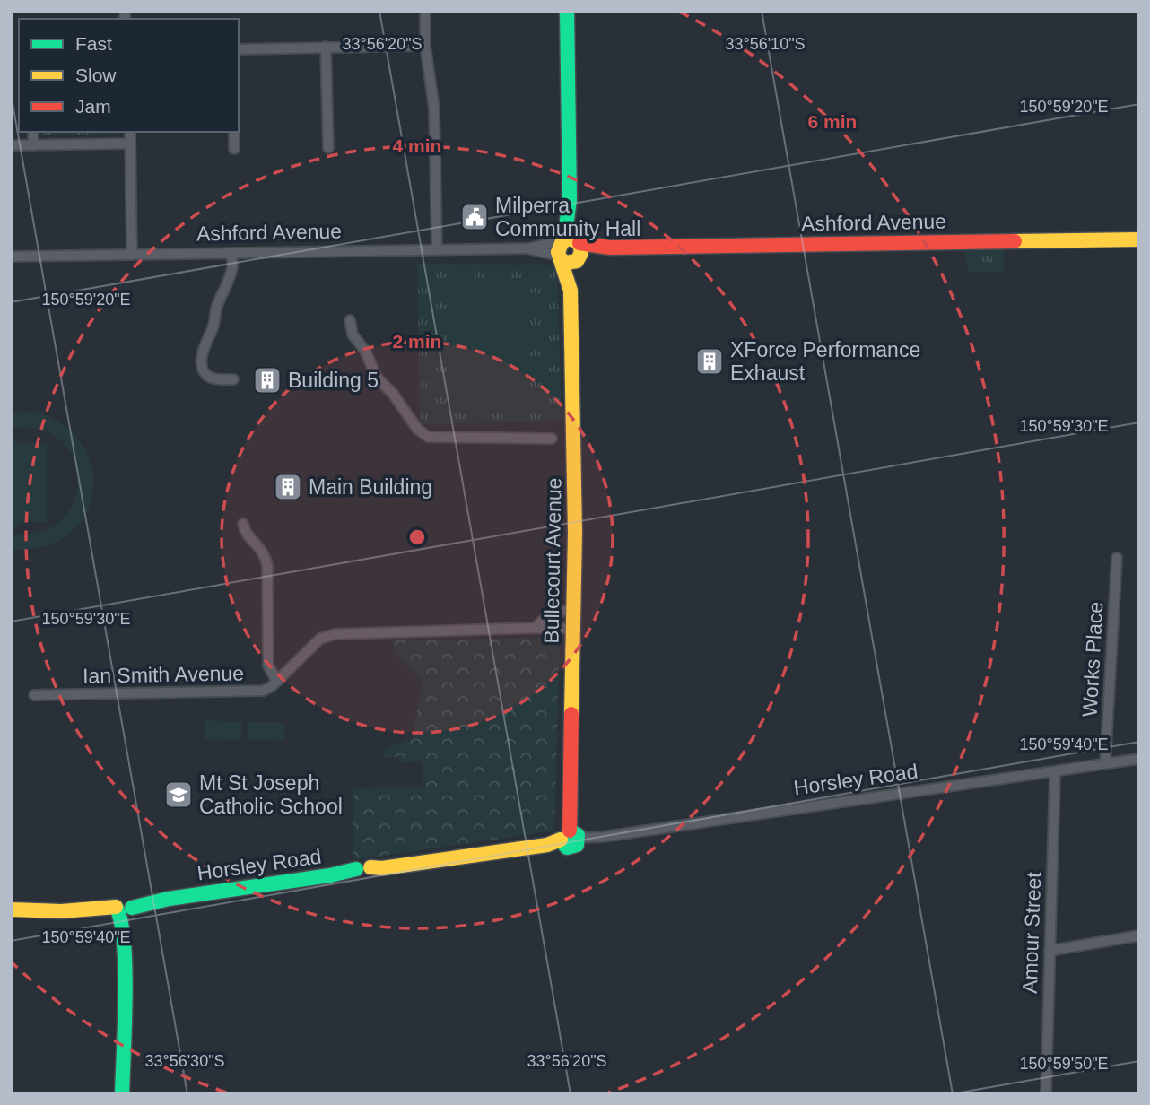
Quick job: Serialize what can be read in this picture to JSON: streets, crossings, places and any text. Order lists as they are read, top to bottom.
{
  "streets": {
    "main road": ["Ashford Avenue", "Bullecourt Avenue", "Horsley Road"],
    "street": ["Works Place", "Ian Smith Avenue", "Amour Street"]
  },
  "crossings": [
    ["Ashford Avenue", "Bullecourt Avenue"],
    ["Bullecourt Avenue", "Ian Smith Avenue"],
    ["Bullecourt Avenue", "Horsley Road"],
    ["Works Place", "Horsley Road"],
    ["Horsley Road", "Amour Street"]
  ],
  "places": {
    "public building": ["Milperra Community Hall"],
    "building": ["XForce Performance Exhaust", "Building 5", "Main Building"],
    "school or university": ["Mt St Joseph Catholic School"]
  },
  "legend": ["Fast", "Slow", "Jam"],
  "coordinates": [
    "33°56'20\"S",
    "33°56'10\"S",
    "150°59'20\"E",
    "150°59'30\"E",
    "150°59'40\"E",
    "33°56'30\"S",
    "150°59'50\"E"
  ],
  "rings": ["6 min", "4 min", "2 min"]
}
